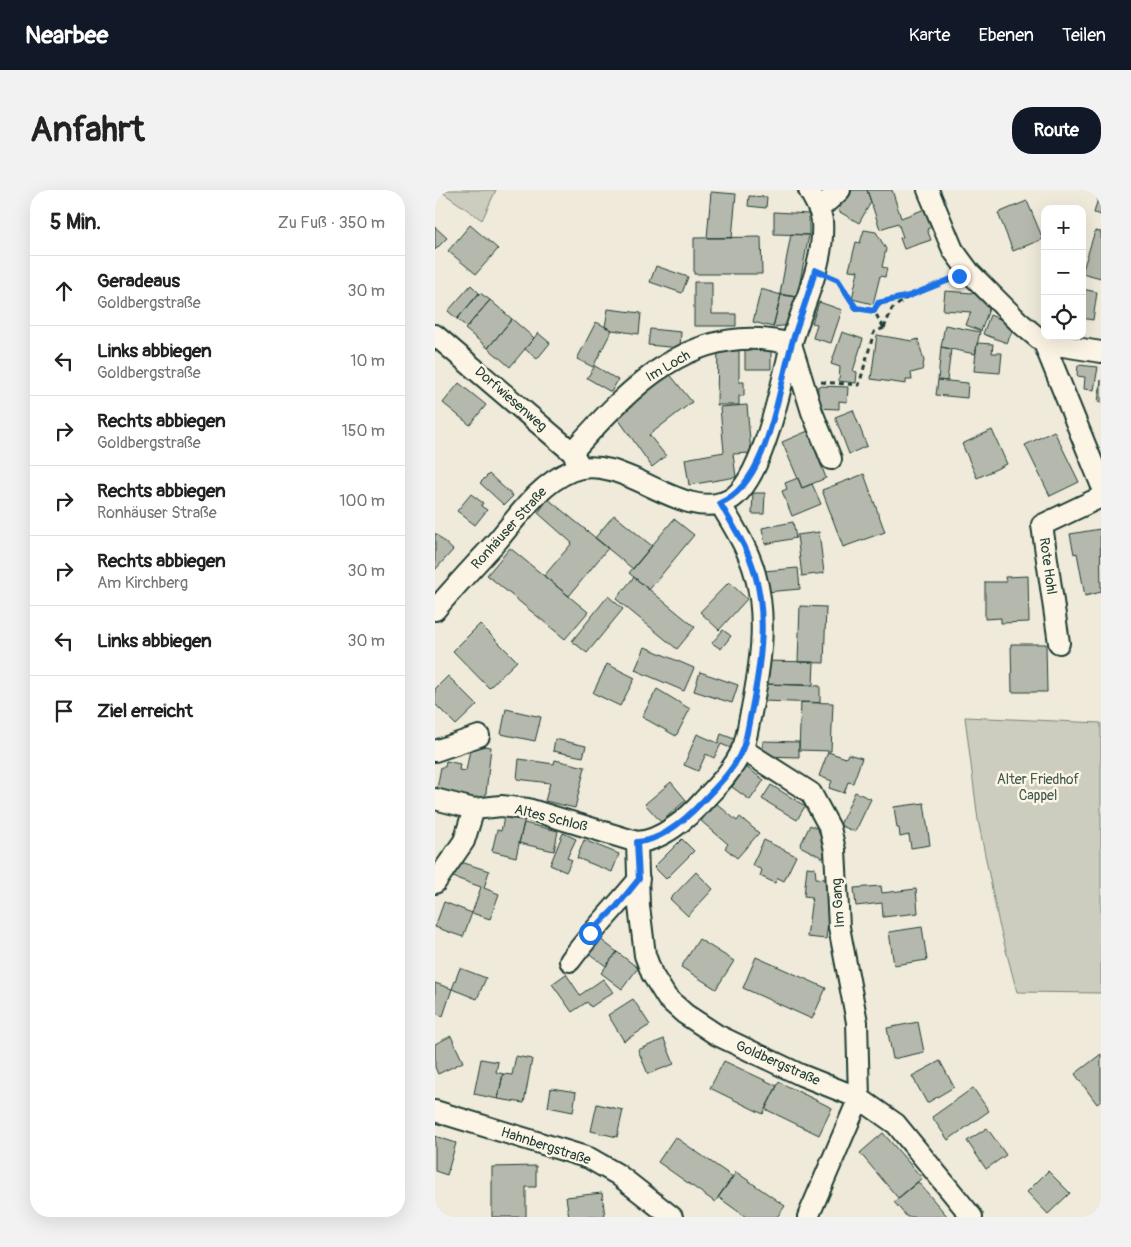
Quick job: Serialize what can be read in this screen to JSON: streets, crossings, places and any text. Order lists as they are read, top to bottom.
{
  "streets": {
    "street": [
      "Im Loch",
      "Dorfwiesenweg",
      "Ronhäuser Straße",
      "Rote Hohl",
      "Altes Schloß",
      "Im Gang",
      "Goldbergstraße",
      "Hahnbergstraße"
    ]
  },
  "crossings": [
    ["Im Loch", "Dorfwiesenweg"],
    ["Im Loch", "Ronhäuser Straße"],
    ["Dorfwiesenweg", "Ronhäuser Straße"],
    ["Altes Schloß", "Goldbergstraße"],
    ["Im Gang", "Goldbergstraße"]
  ],
  "parks": ["Alter Friedhof Cappel"],
  "page": {
    "header": "Nearbee",
    "nav": ["Karte", "Ebenen", "Teilen"],
    "buttons": "Route",
    "title": "Anfahrt",
    "heading": ["5 Min.", "Zu Fuß · 350 m"],
    "map_buttons": ["+", "−"],
    "list": [
      ["Geradeaus", "Goldbergstraße", "30 m"],
      ["Links abbiegen", "Goldbergstraße", "10 m"],
      ["Rechts abbiegen", "Goldbergstraße", "150 m"],
      ["Rechts abbiegen", "Ronhäuser Straße", "100 m"],
      ["Rechts abbiegen", "Am Kirchberg", "30 m"],
      ["Links abbiegen", "30 m"],
      "Ziel erreicht"
    ]
  }
}
